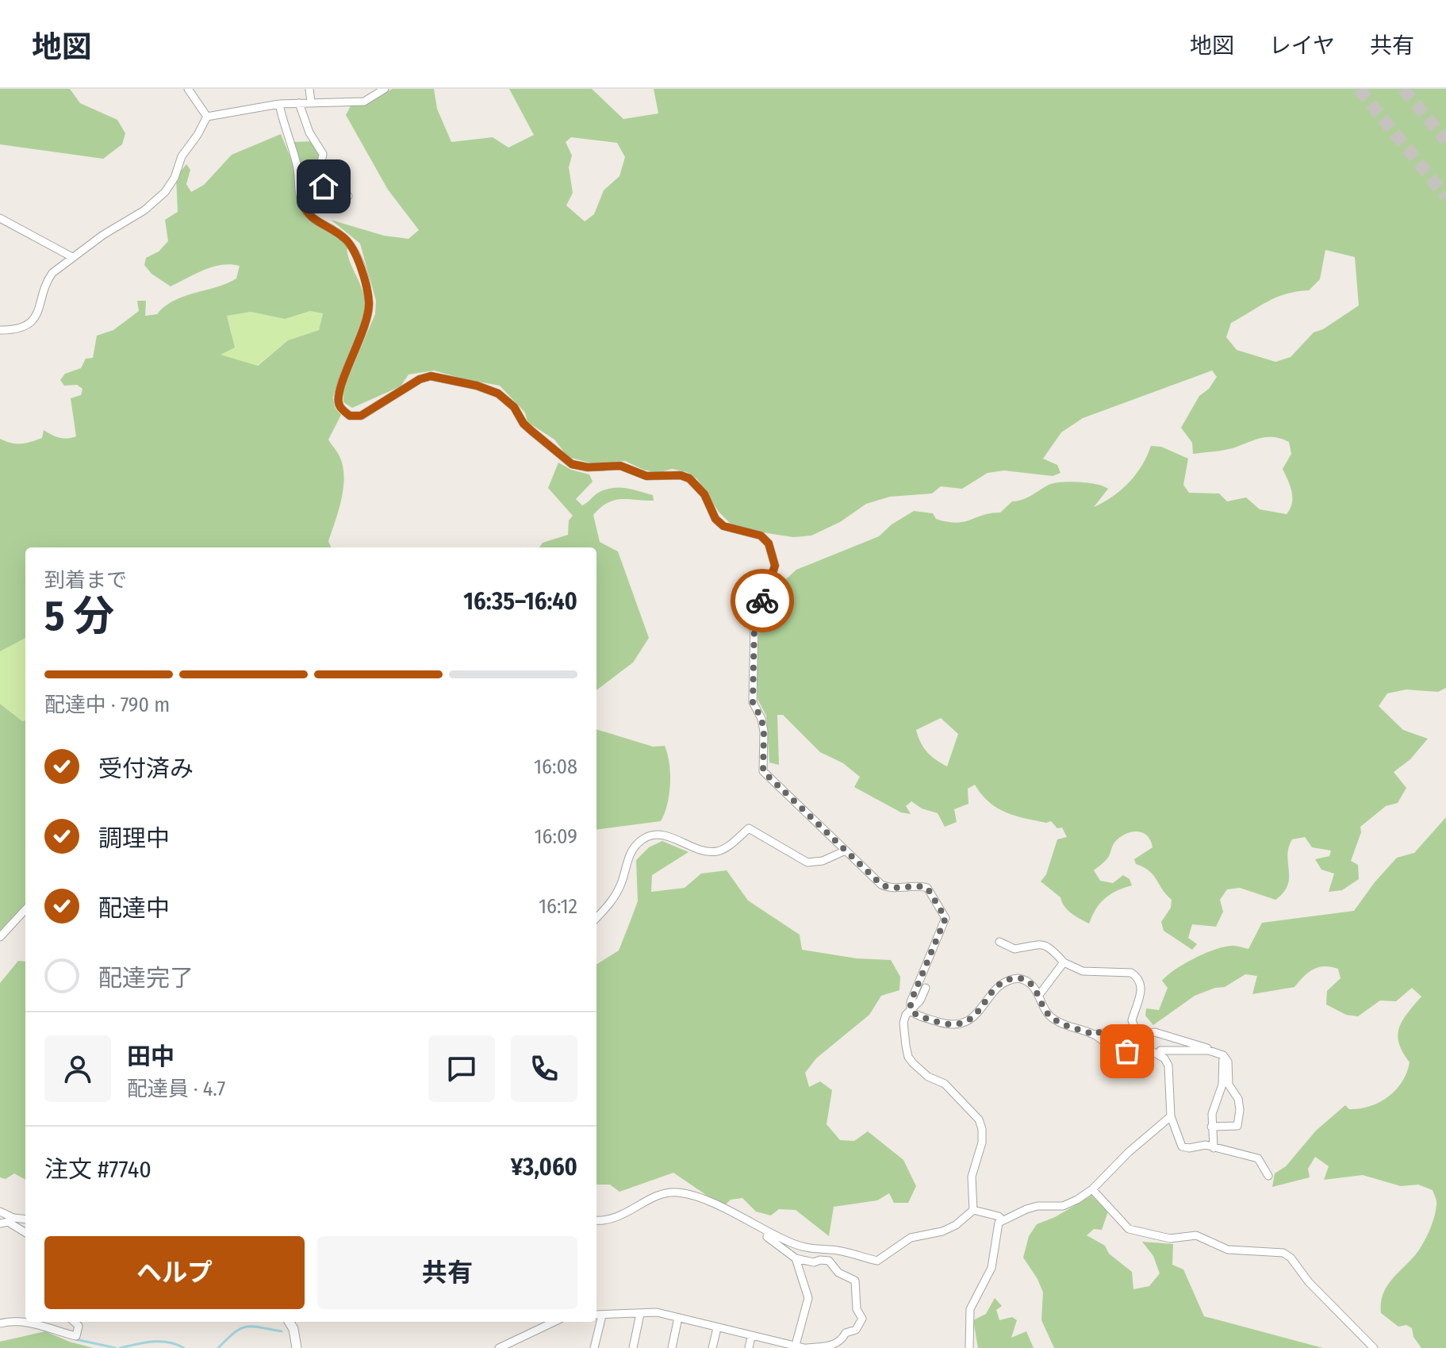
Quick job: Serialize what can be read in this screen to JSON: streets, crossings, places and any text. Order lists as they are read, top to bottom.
{
  "page": {
    "header": "地図",
    "nav": ["地図", "レイヤ", "共有"],
    "heading": ["5 分", "到着まで", "16:35–16:40"],
    "panel": [
      "田中",
      "配達員 · 4.7",
      "注文 #7740",
      "¥3,060"
    ],
    "bar": "配達中 · 790 m",
    "list": [
      ["受付済み", "16:08"],
      ["調理中", "16:09"],
      ["配達中", "16:12"],
      "配達完了"
    ],
    "buttons": ["ヘルプ", "共有"]
  }
}
